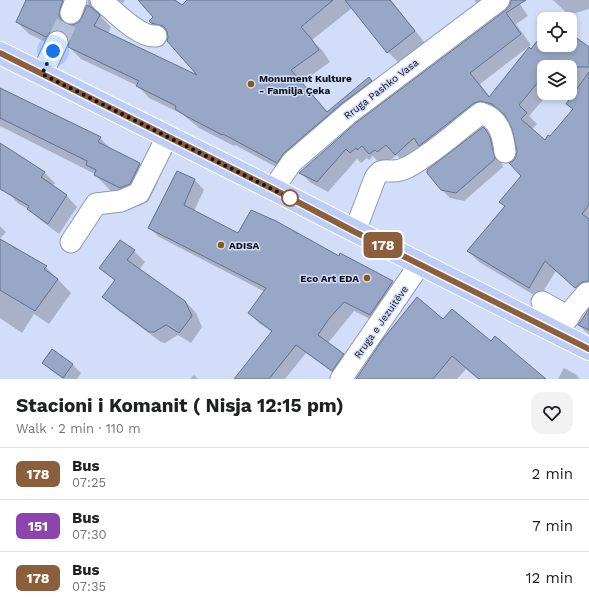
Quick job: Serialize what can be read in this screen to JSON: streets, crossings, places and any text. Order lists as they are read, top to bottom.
{
  "streets": {
    "street": ["Rruga Pashko Vasa", "Rruga e Jezuitëve"]
  },
  "places": ["Monument Kulture - Familja Çeka", "ADISA", "Eco Art EDA"],
  "lines": ["bus line 178"],
  "page": {
    "on_map": "178",
    "heading": ["Stacioni i Komanit ( Nisja 12:15 pm)", "Walk · 2 min · 110 m"],
    "list": [
      {
        "mark": "178",
        "name": "Bus",
        "note": "07:25",
        "value": "2 min"
      },
      {
        "mark": "151",
        "name": "Bus",
        "note": "07:30",
        "value": "7 min"
      },
      {
        "mark": "178",
        "name": "Bus",
        "note": "07:35",
        "value": "12 min"
      }
    ]
  }
}
